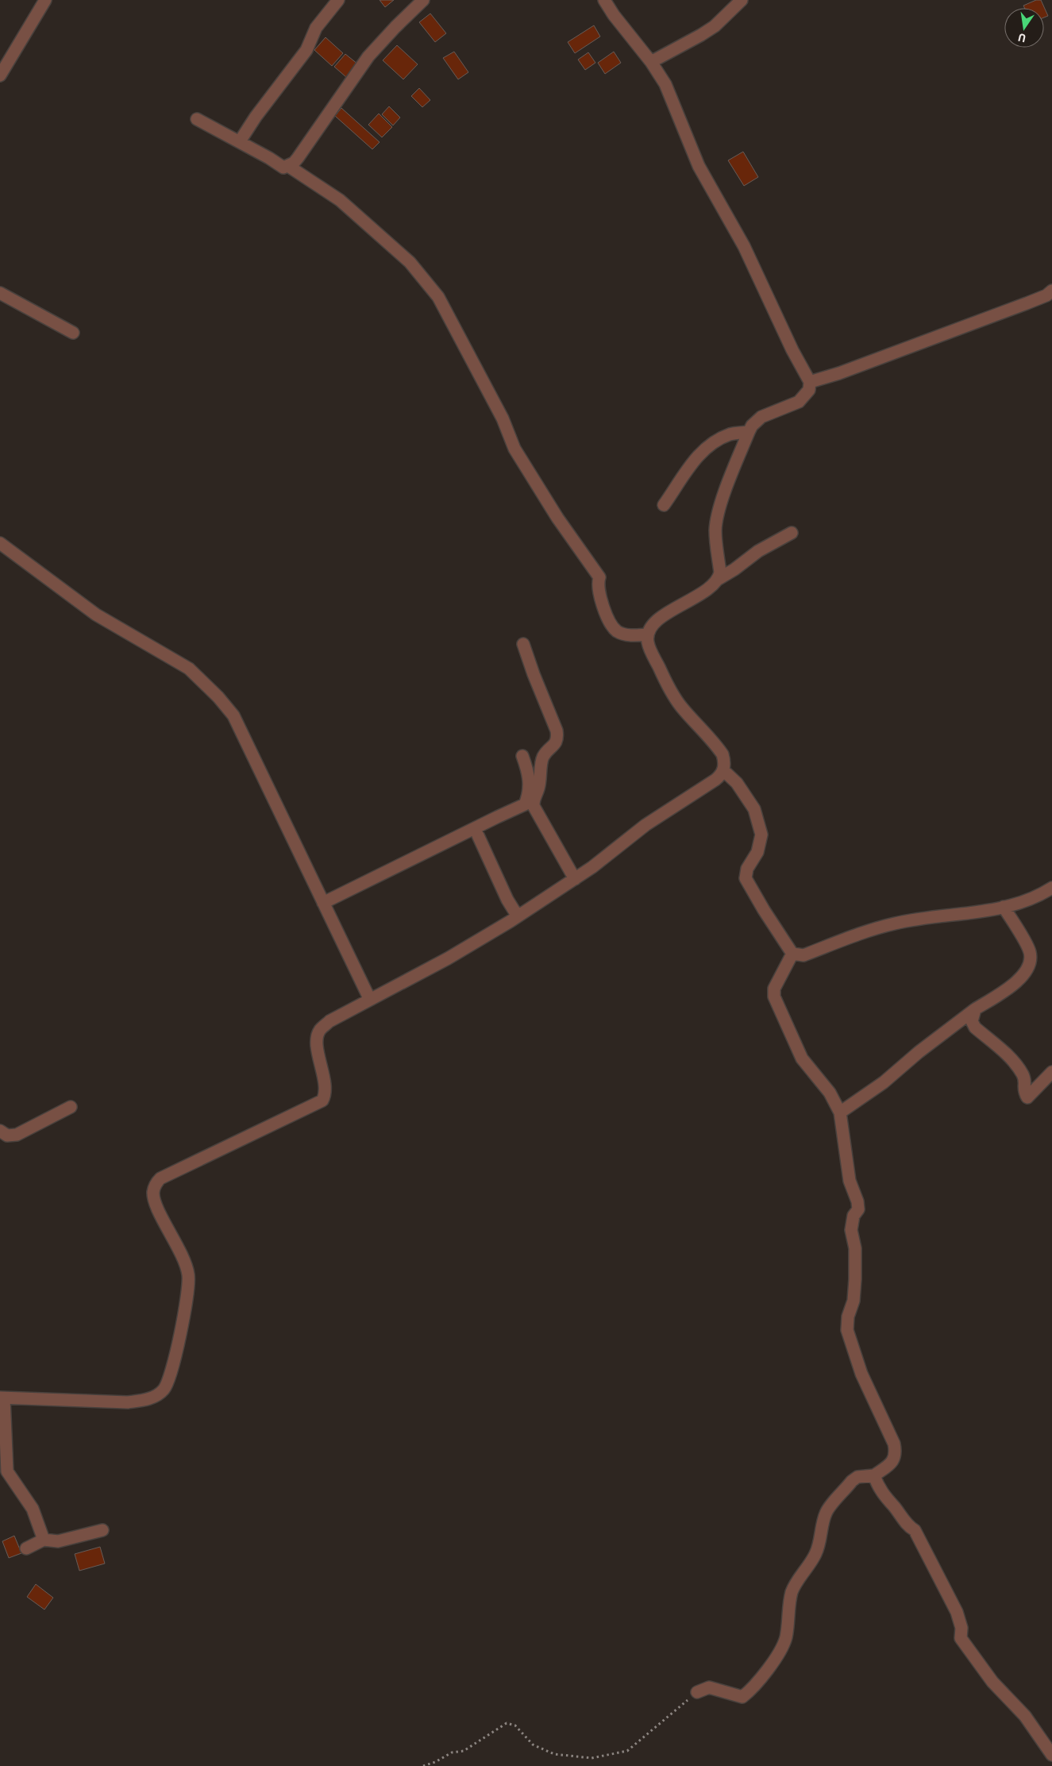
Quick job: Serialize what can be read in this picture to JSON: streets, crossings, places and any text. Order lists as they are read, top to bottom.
{
  "north": "bottom"
}
